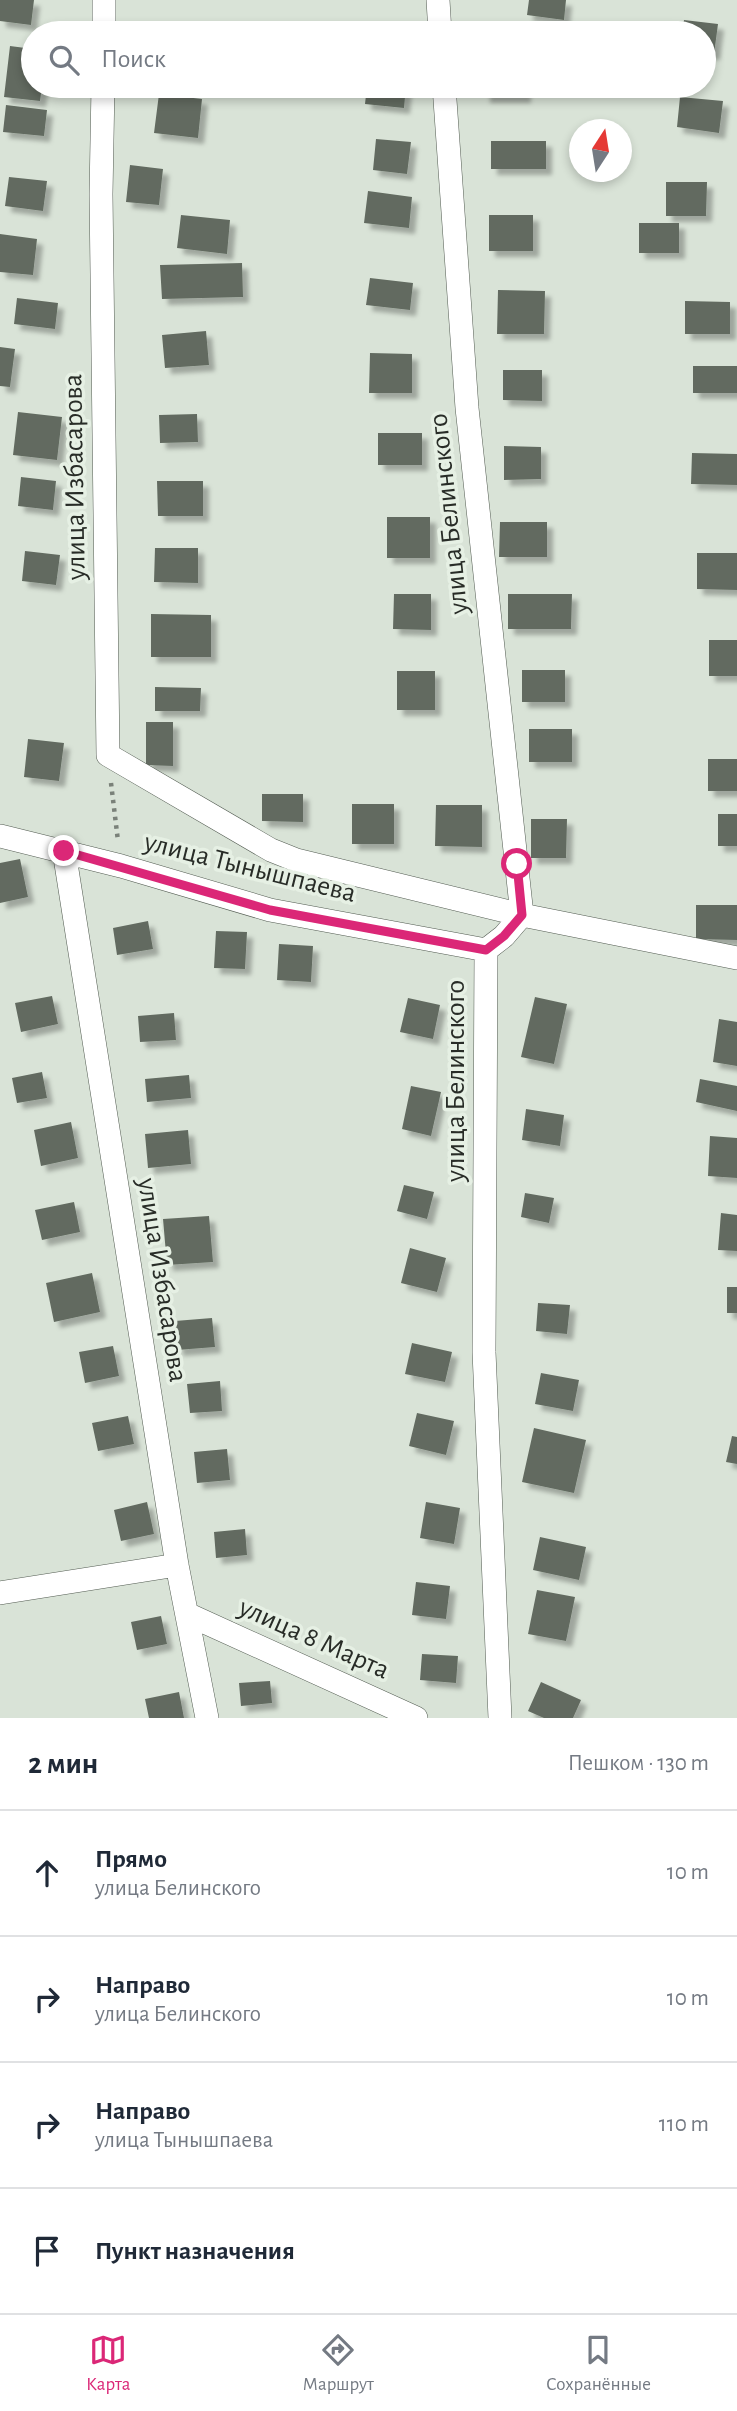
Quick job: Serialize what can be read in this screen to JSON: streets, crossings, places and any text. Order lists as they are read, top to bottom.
{
  "streets": {
    "street": [
      "улица Избасарова",
      "улица Белинского",
      "улица Тынышпаева",
      "улица 8 Марта"
    ]
  },
  "crossings": [
    ["улица Избасарова", "улица Тынышпаева"],
    ["улица Избасарова", "улица 8 Марта"],
    ["улица Белинского", "улица Тынышпаева"]
  ],
  "north": "top",
  "page": {
    "search": "Поиск",
    "heading": ["2 мин", "Пешком · 130 m"],
    "list": [
      ["Прямо", "улица Белинского", "10 m"],
      ["Направо", "улица Белинского", "10 m"],
      ["Направо", "улица Тынышпаева", "110 m"],
      "Пункт назначения"
    ],
    "nav": ["Карта", "Маршрут", "Сохранённые"]
  }
}
